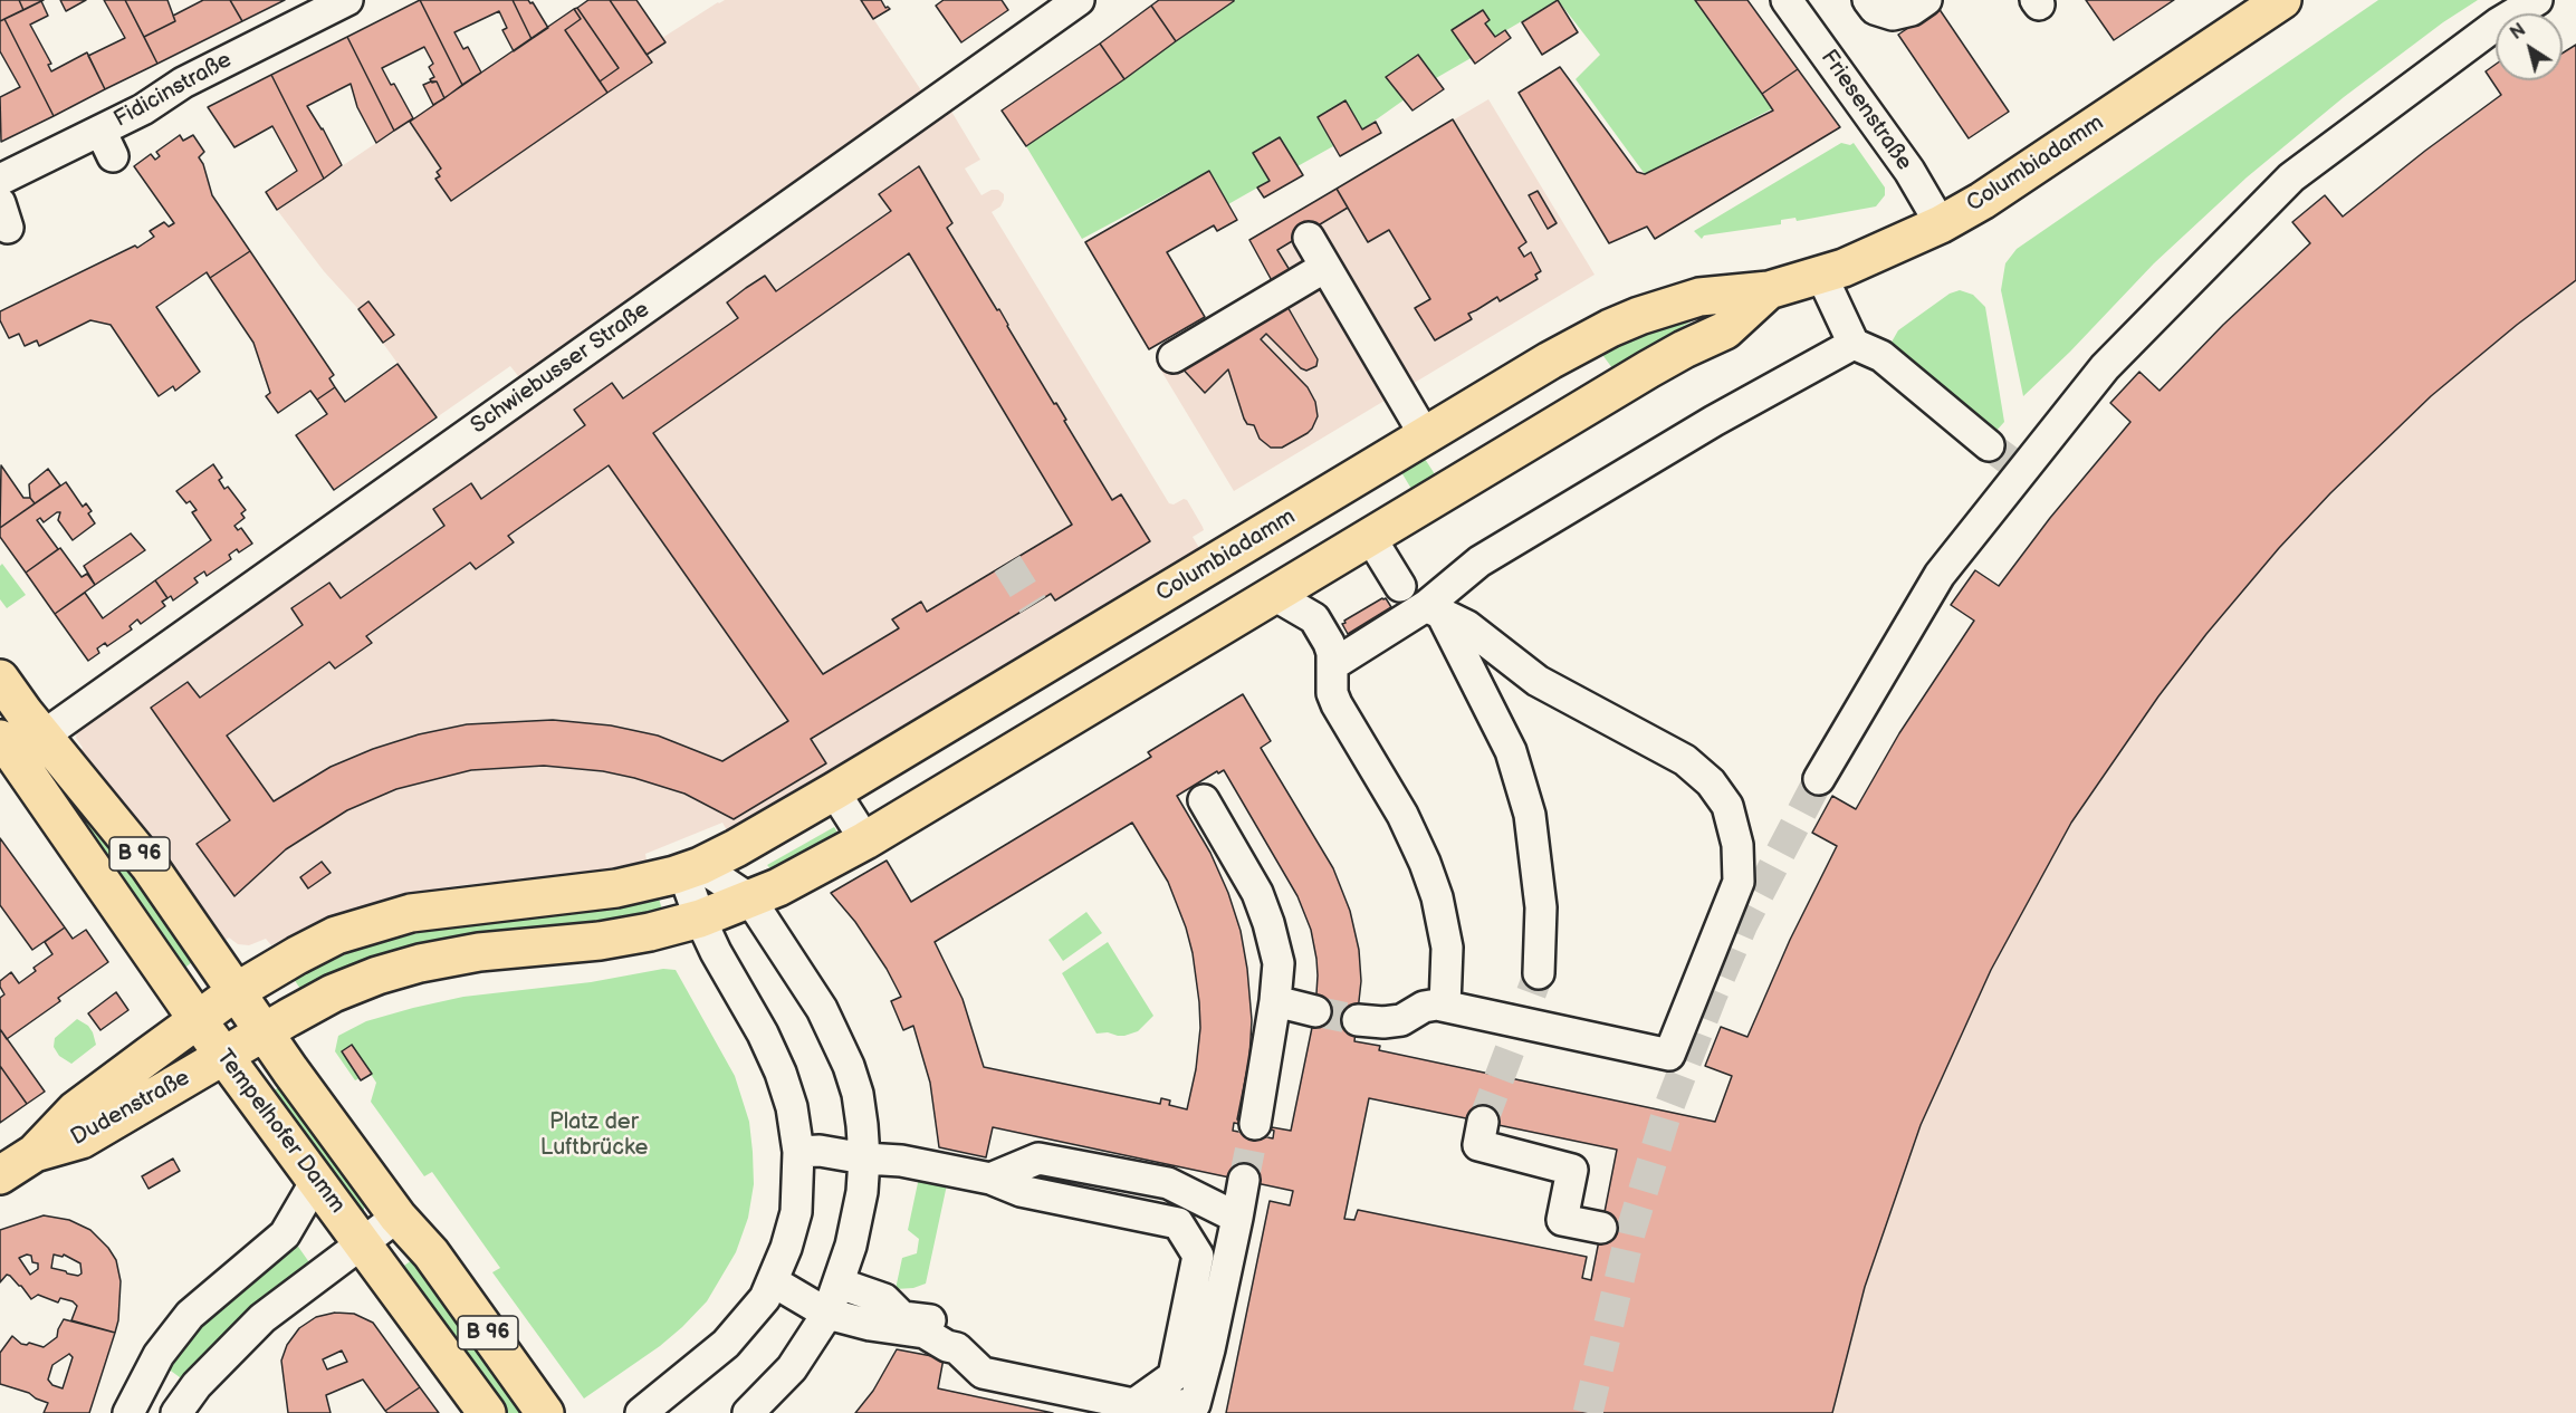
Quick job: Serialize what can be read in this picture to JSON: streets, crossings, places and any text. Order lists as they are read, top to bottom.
{
  "streets": {
    "main road": [
      "Columbiadamm",
      "B 96",
      "Dudenstraße",
      "Tempelhofer Damm"
    ],
    "street": ["Fidicinstraße", "Friesenstraße", "Schwiebusser Straße"]
  },
  "crossings": [
    ["Friesenstraße", "Columbiadamm"],
    ["Schwiebusser Straße", "B 96"],
    ["B 96", "Dudenstraße"],
    ["B 96", "Tempelhofer Damm"],
    ["Dudenstraße", "Tempelhofer Damm"]
  ],
  "parks": ["Platz der Luftbrücke"],
  "north": "top left"
}
